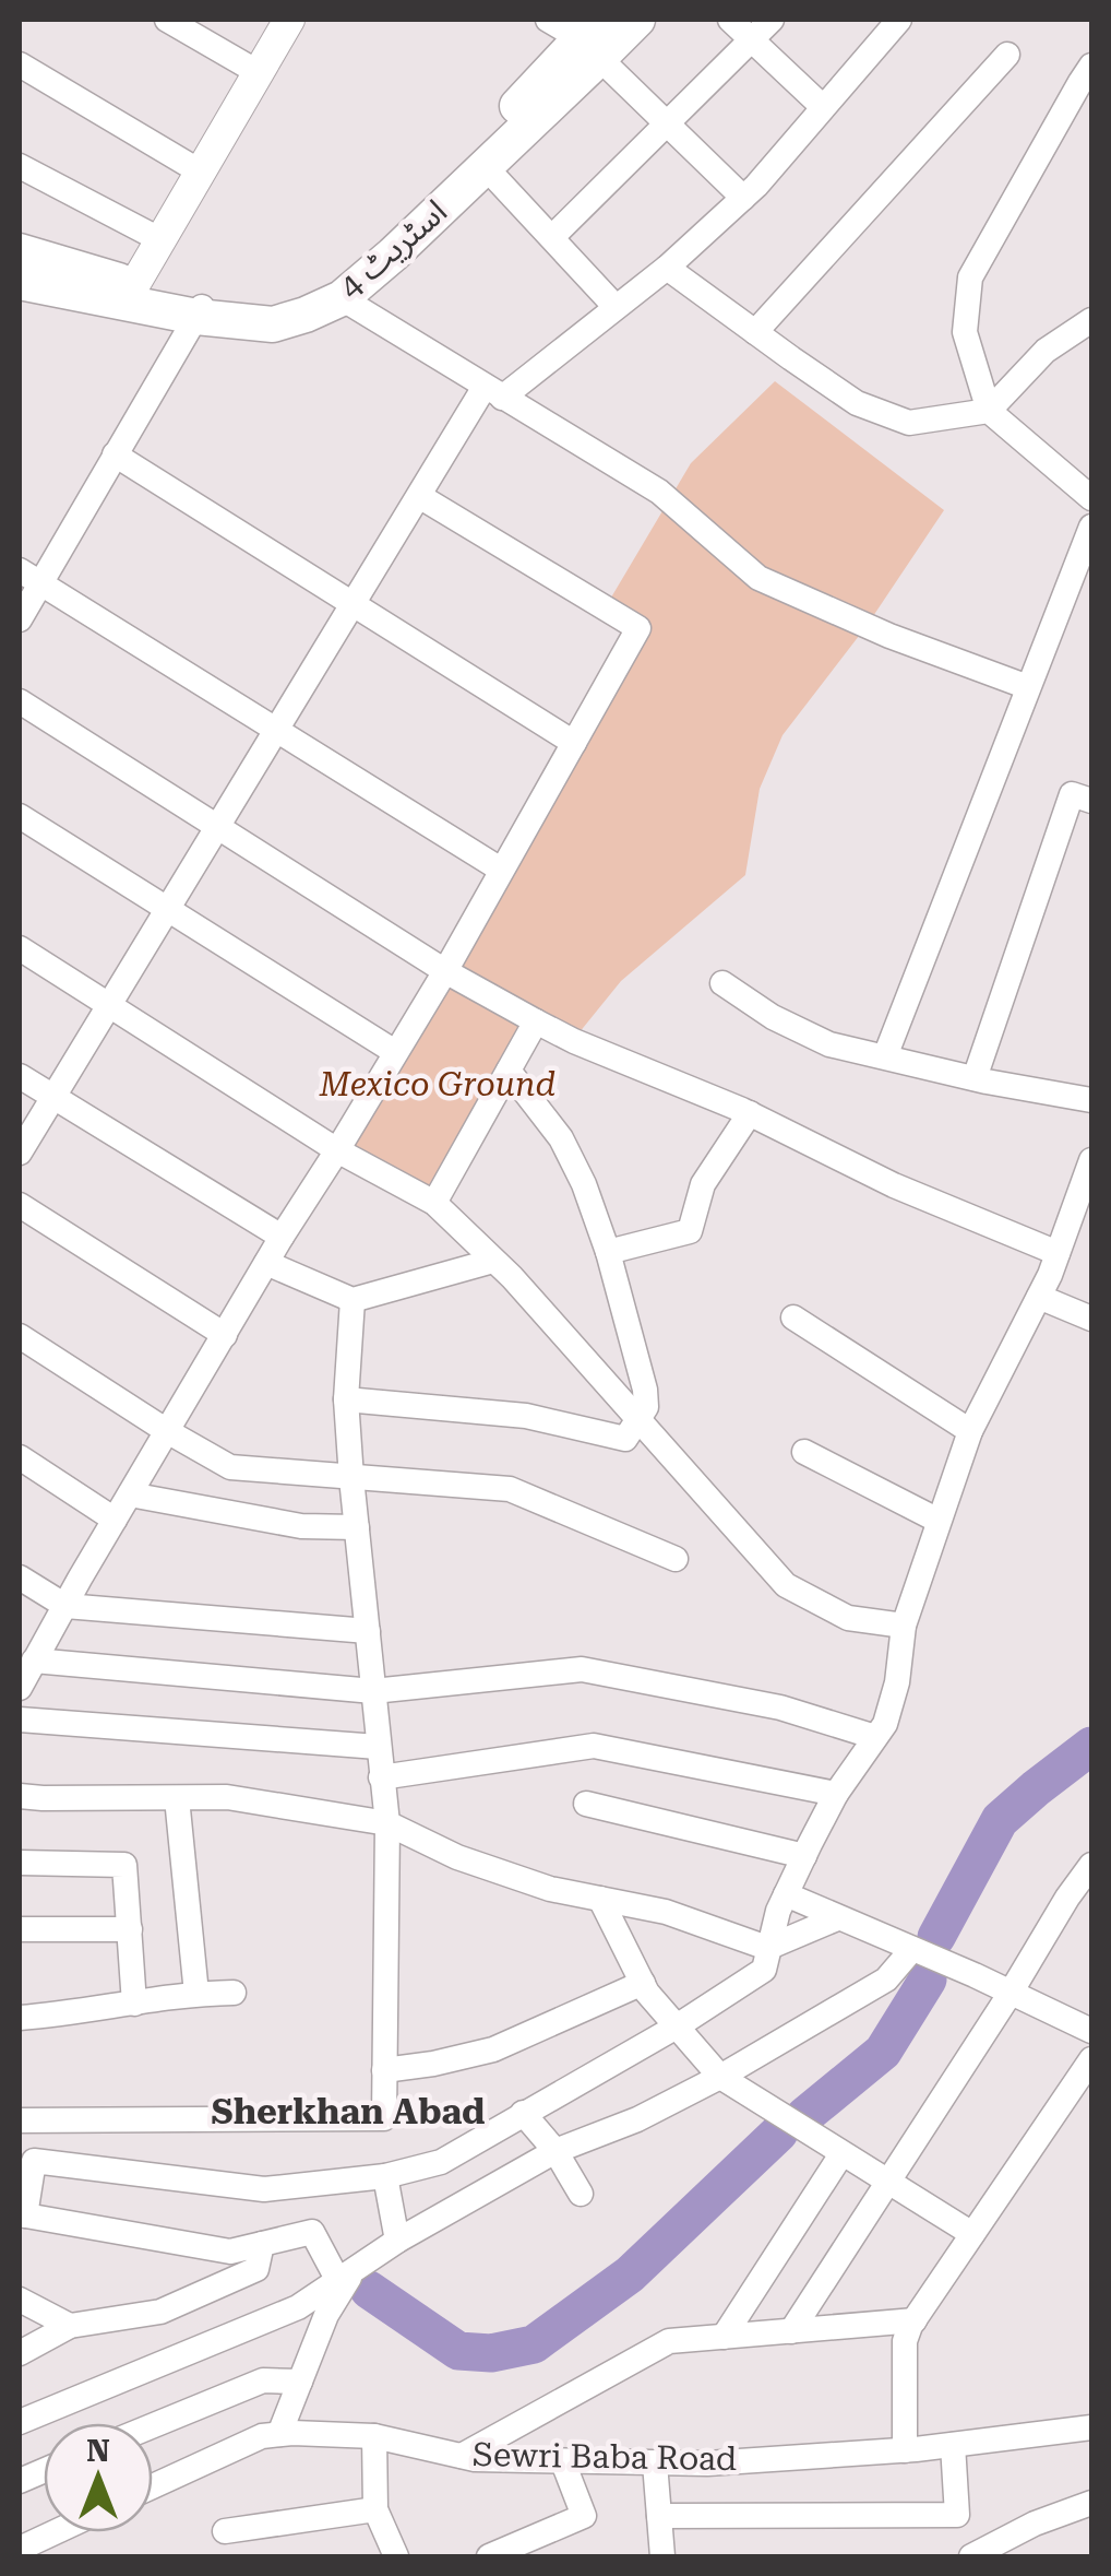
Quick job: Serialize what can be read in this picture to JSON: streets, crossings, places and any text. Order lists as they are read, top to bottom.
{
  "streets": {
    "main road": ["اسٹریٹ 4"],
    "street": ["Sewri Baba Road"]
  },
  "districts": ["Sherkhan Abad"],
  "parks": ["Mexico Ground"],
  "north": "top"
}
